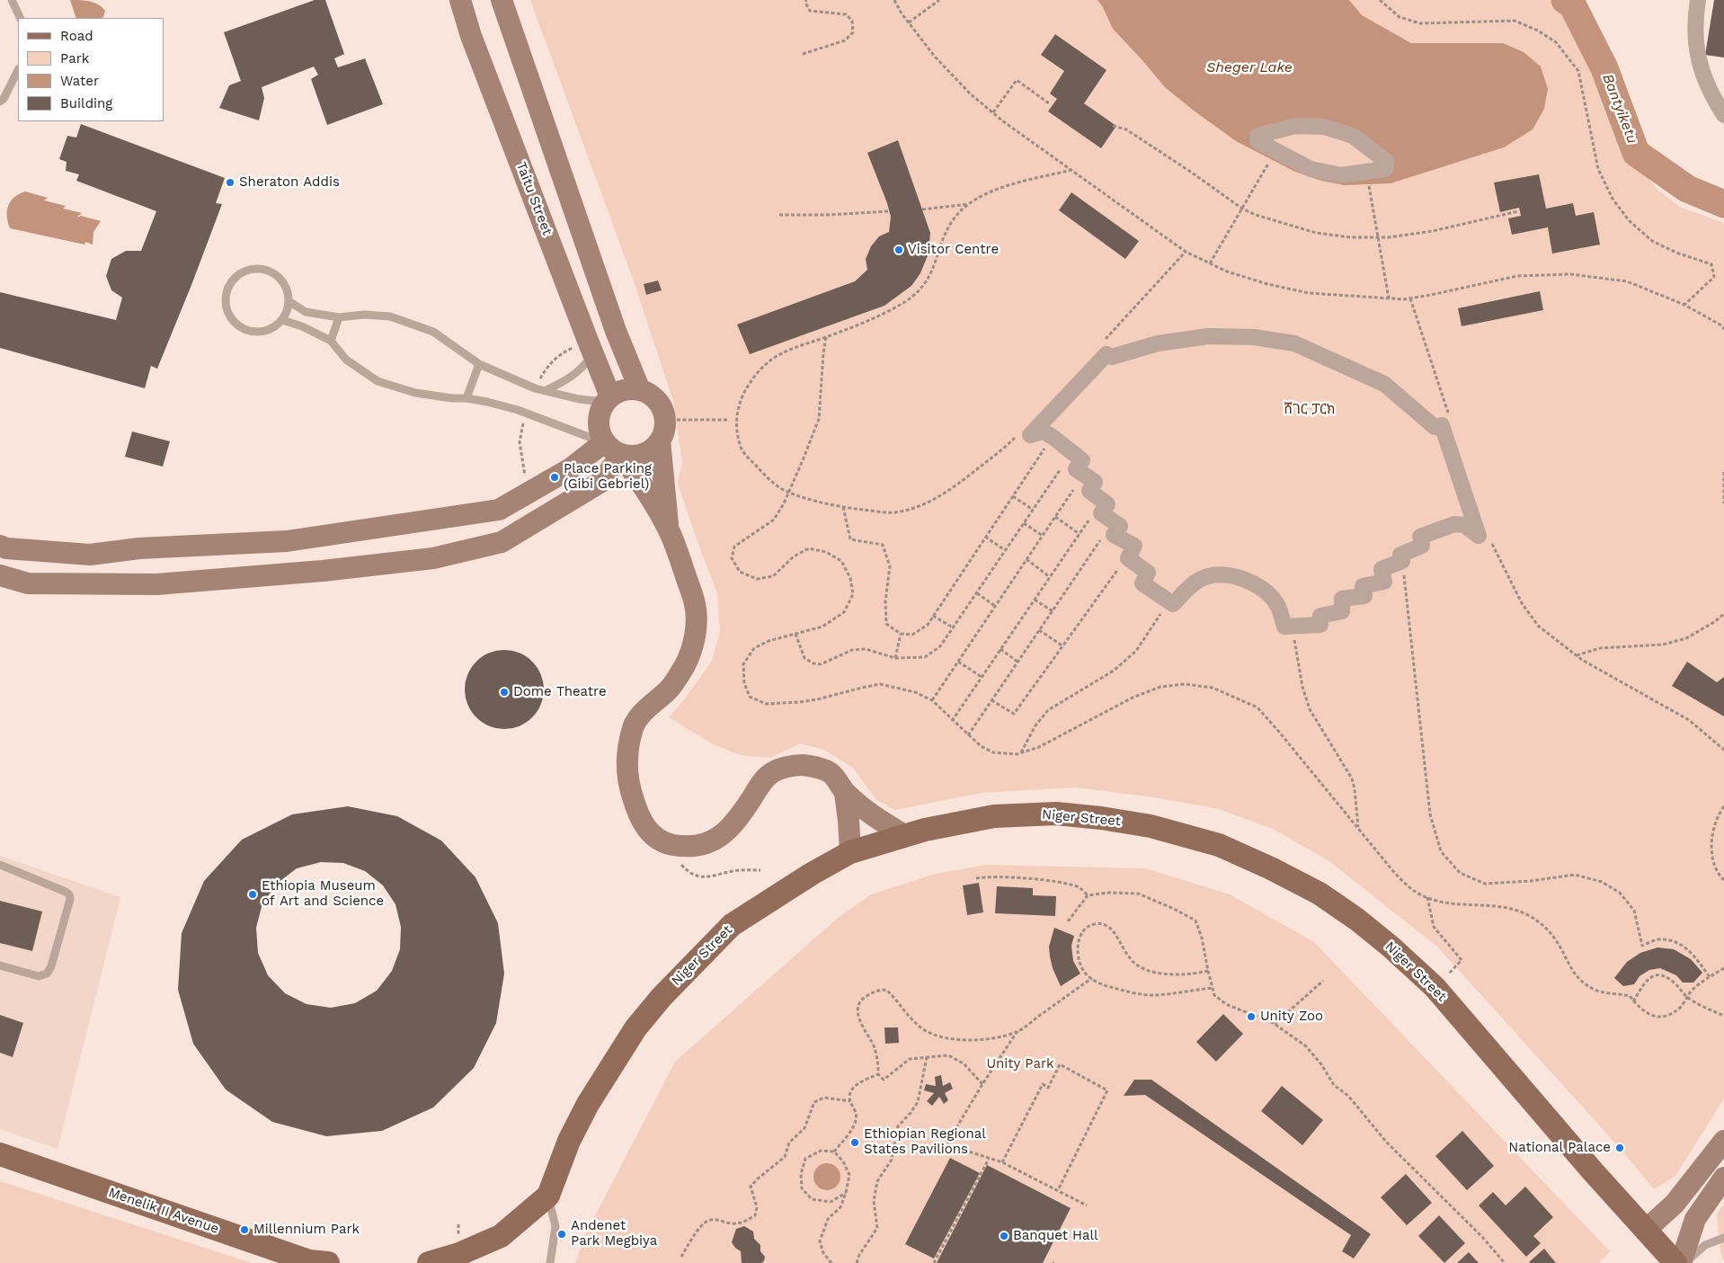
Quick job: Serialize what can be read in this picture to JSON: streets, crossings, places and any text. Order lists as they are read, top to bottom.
{
  "streets": {
    "main road": ["Taitu Street", "Niger Street", "Menelik II Avenue"]
  },
  "water": ["Sheger Lake", "Bantyiketu"],
  "parks": ["ሸገር ፓርክ", "Unity Park"],
  "places": [
    "Sheraton Addis",
    "Visitor Centre",
    "Place Parking (Gibi Gebriel)",
    "Dome Theatre",
    "Ethiopia Museum of Art and Science",
    "Unity Zoo",
    "Ethiopian Regional States Pavilions",
    "National Palace",
    "Millennium Park",
    "Andenet Park Megbiya",
    "Banquet Hall"
  ],
  "legend": [
    "Road",
    "Park",
    "Water",
    "Building"
  ]
}
